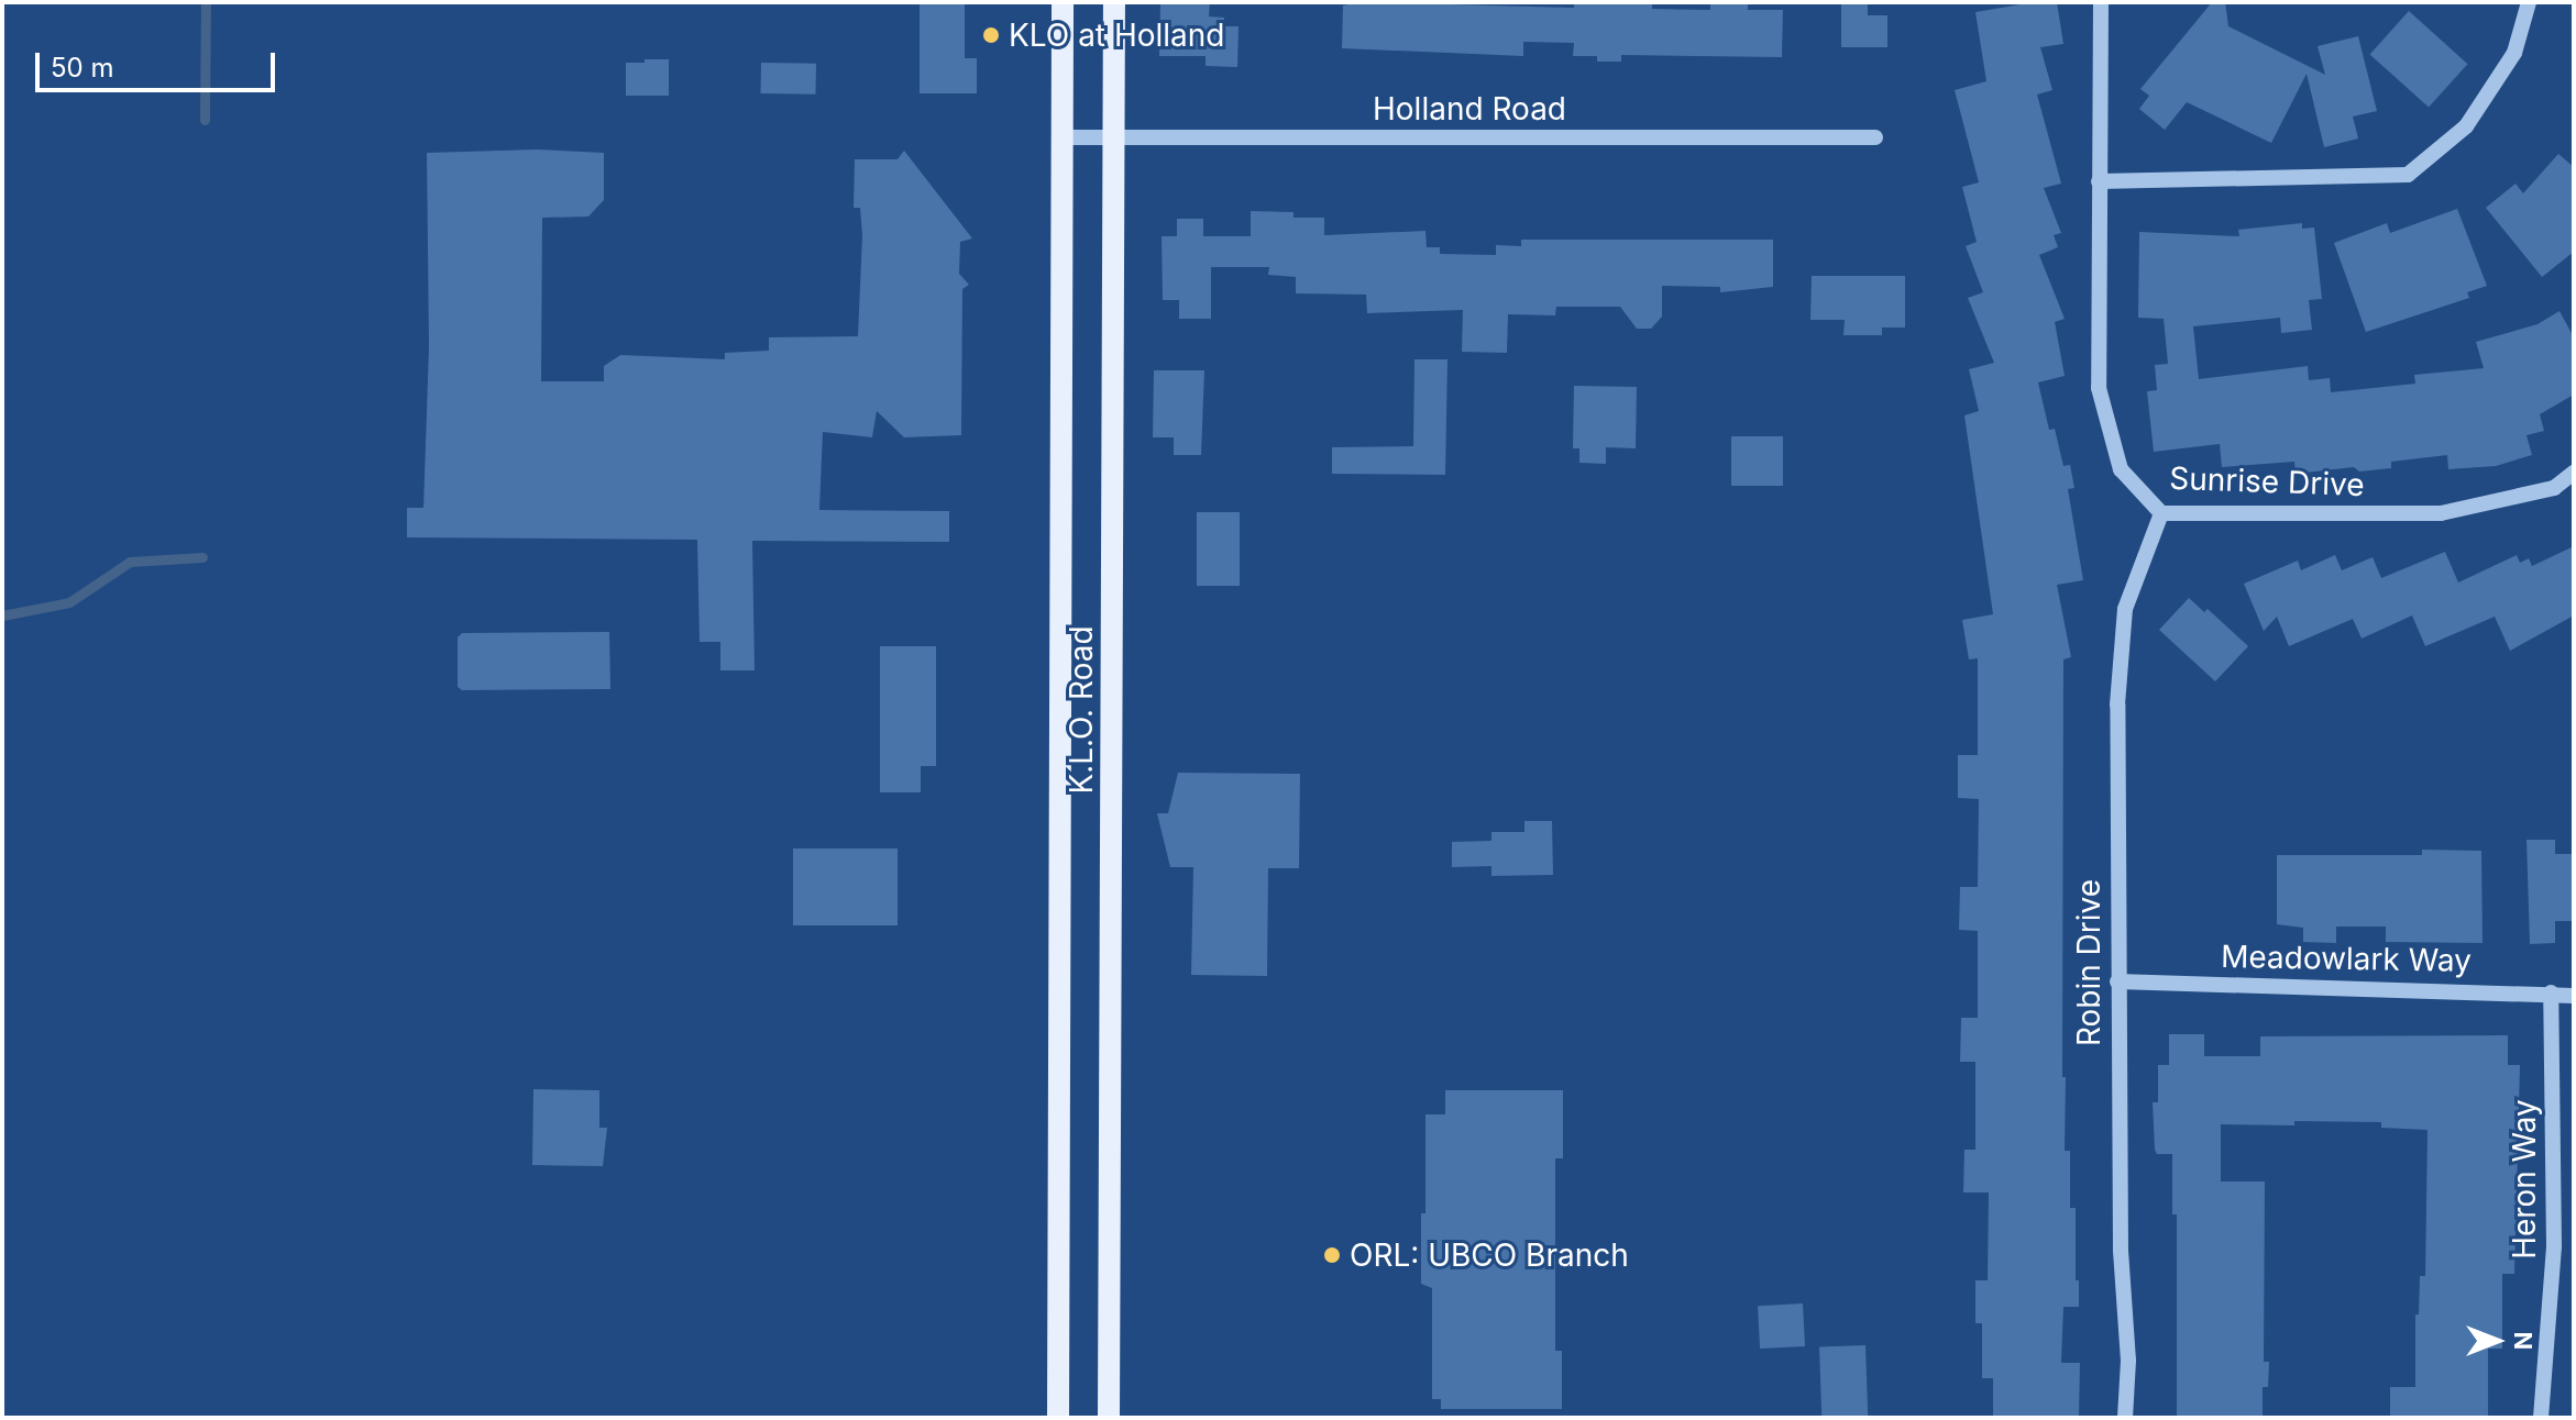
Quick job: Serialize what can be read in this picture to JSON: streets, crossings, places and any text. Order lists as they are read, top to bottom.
{
  "streets": {
    "main road": ["K.L.O. Road"],
    "street": [
      "Holland Road",
      "Sunrise Drive",
      "Meadowlark Way",
      "Robin Drive",
      "Heron Way"
    ]
  },
  "crossings": [
    ["Holland Road", "K.L.O. Road"],
    ["Sunrise Drive", "Robin Drive"],
    ["Meadowlark Way", "Robin Drive"],
    ["Meadowlark Way", "Heron Way"]
  ],
  "places": ["KLO at Holland", "ORL: UBCO Branch"],
  "scale_bar": "50 m",
  "north": "right"
}
